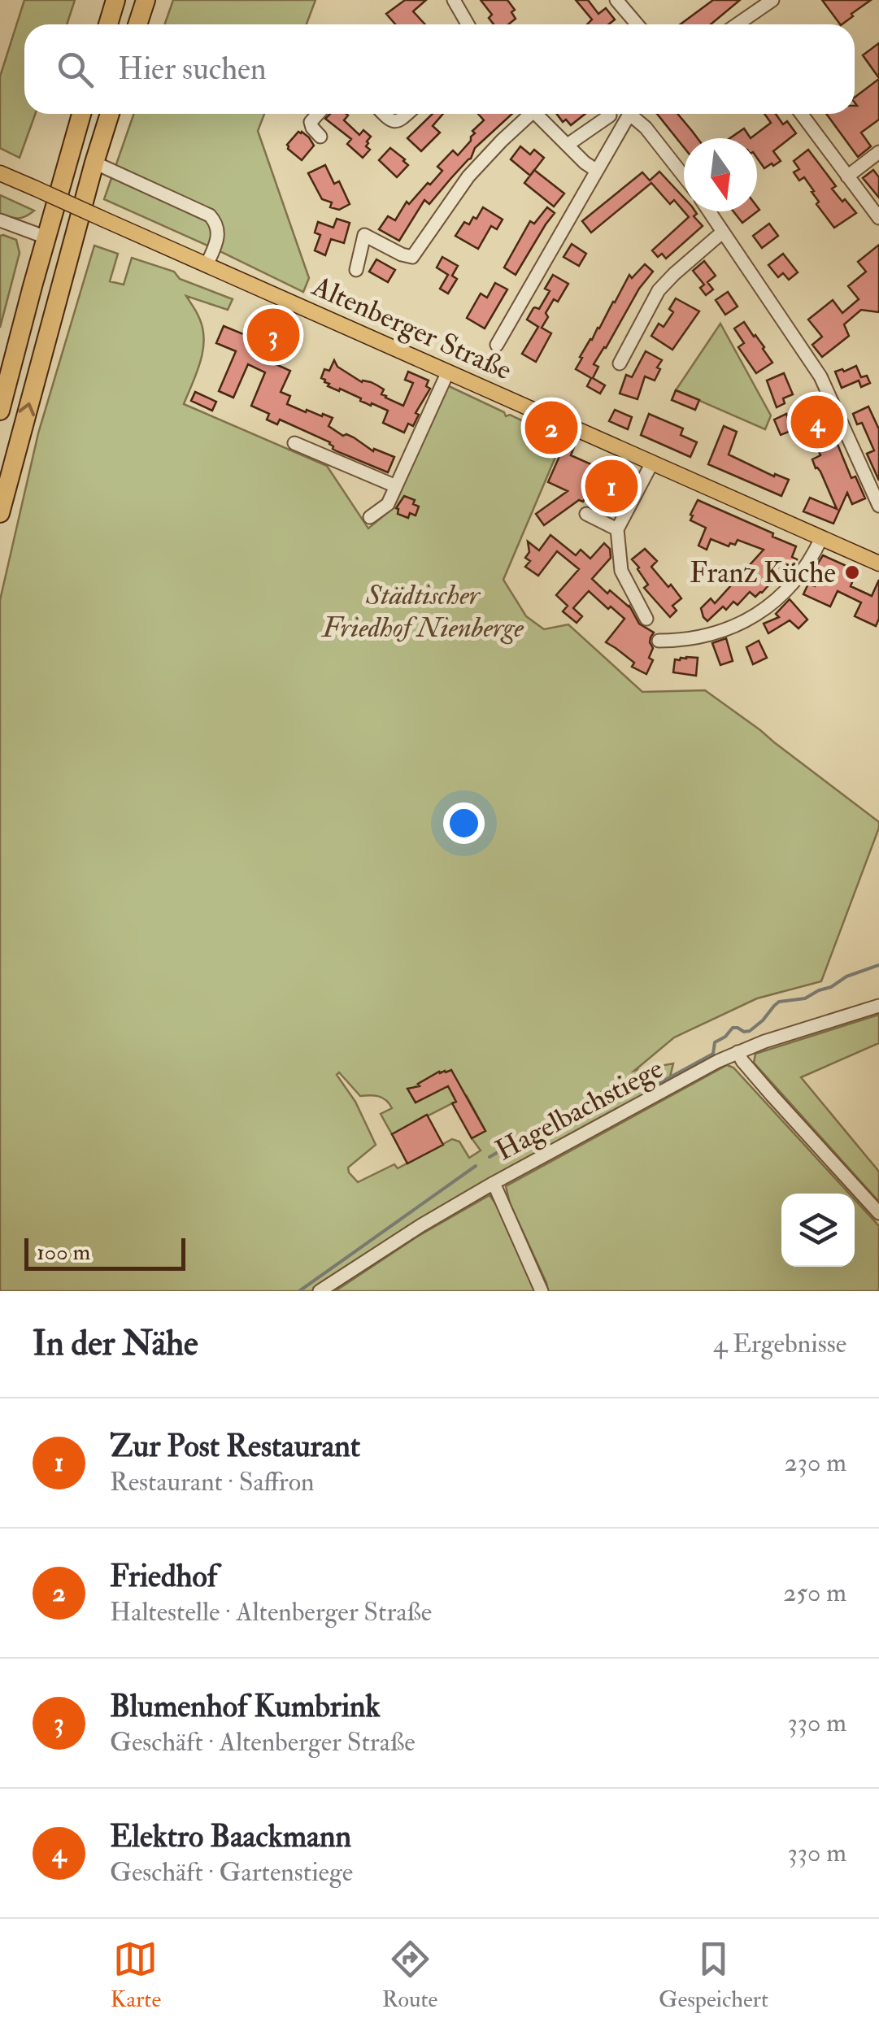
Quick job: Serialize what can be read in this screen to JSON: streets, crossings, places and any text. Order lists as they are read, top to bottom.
{
  "streets": {
    "main road": ["Altenberger Straße"],
    "street": ["Hagelbachstiege"]
  },
  "parks": ["Städtischer Friedhof Nienberge"],
  "places": ["Franz Küche"],
  "scale_bar": "100 m",
  "north": "bottom",
  "page": {
    "search": "Hier suchen",
    "pins": [
      "3",
      "4",
      "2",
      "1"
    ],
    "scale": "100 m",
    "heading": ["In der Nähe", "4 Ergebnisse"],
    "list": [
      {
        "mark": "1",
        "name": "Zur Post Restaurant",
        "note": "Restaurant · Saffron",
        "value": "230 m"
      },
      {
        "mark": "2",
        "name": "Friedhof",
        "note": "Haltestelle · Altenberger Straße",
        "value": "250 m"
      },
      {
        "mark": "3",
        "name": "Blumenhof Kumbrink",
        "note": "Geschäft · Altenberger Straße",
        "value": "330 m"
      },
      {
        "mark": "4",
        "name": "Elektro Baackmann",
        "note": "Geschäft · Gartenstiege",
        "value": "330 m"
      }
    ],
    "nav": ["Karte", "Route", "Gespeichert"]
  }
}
